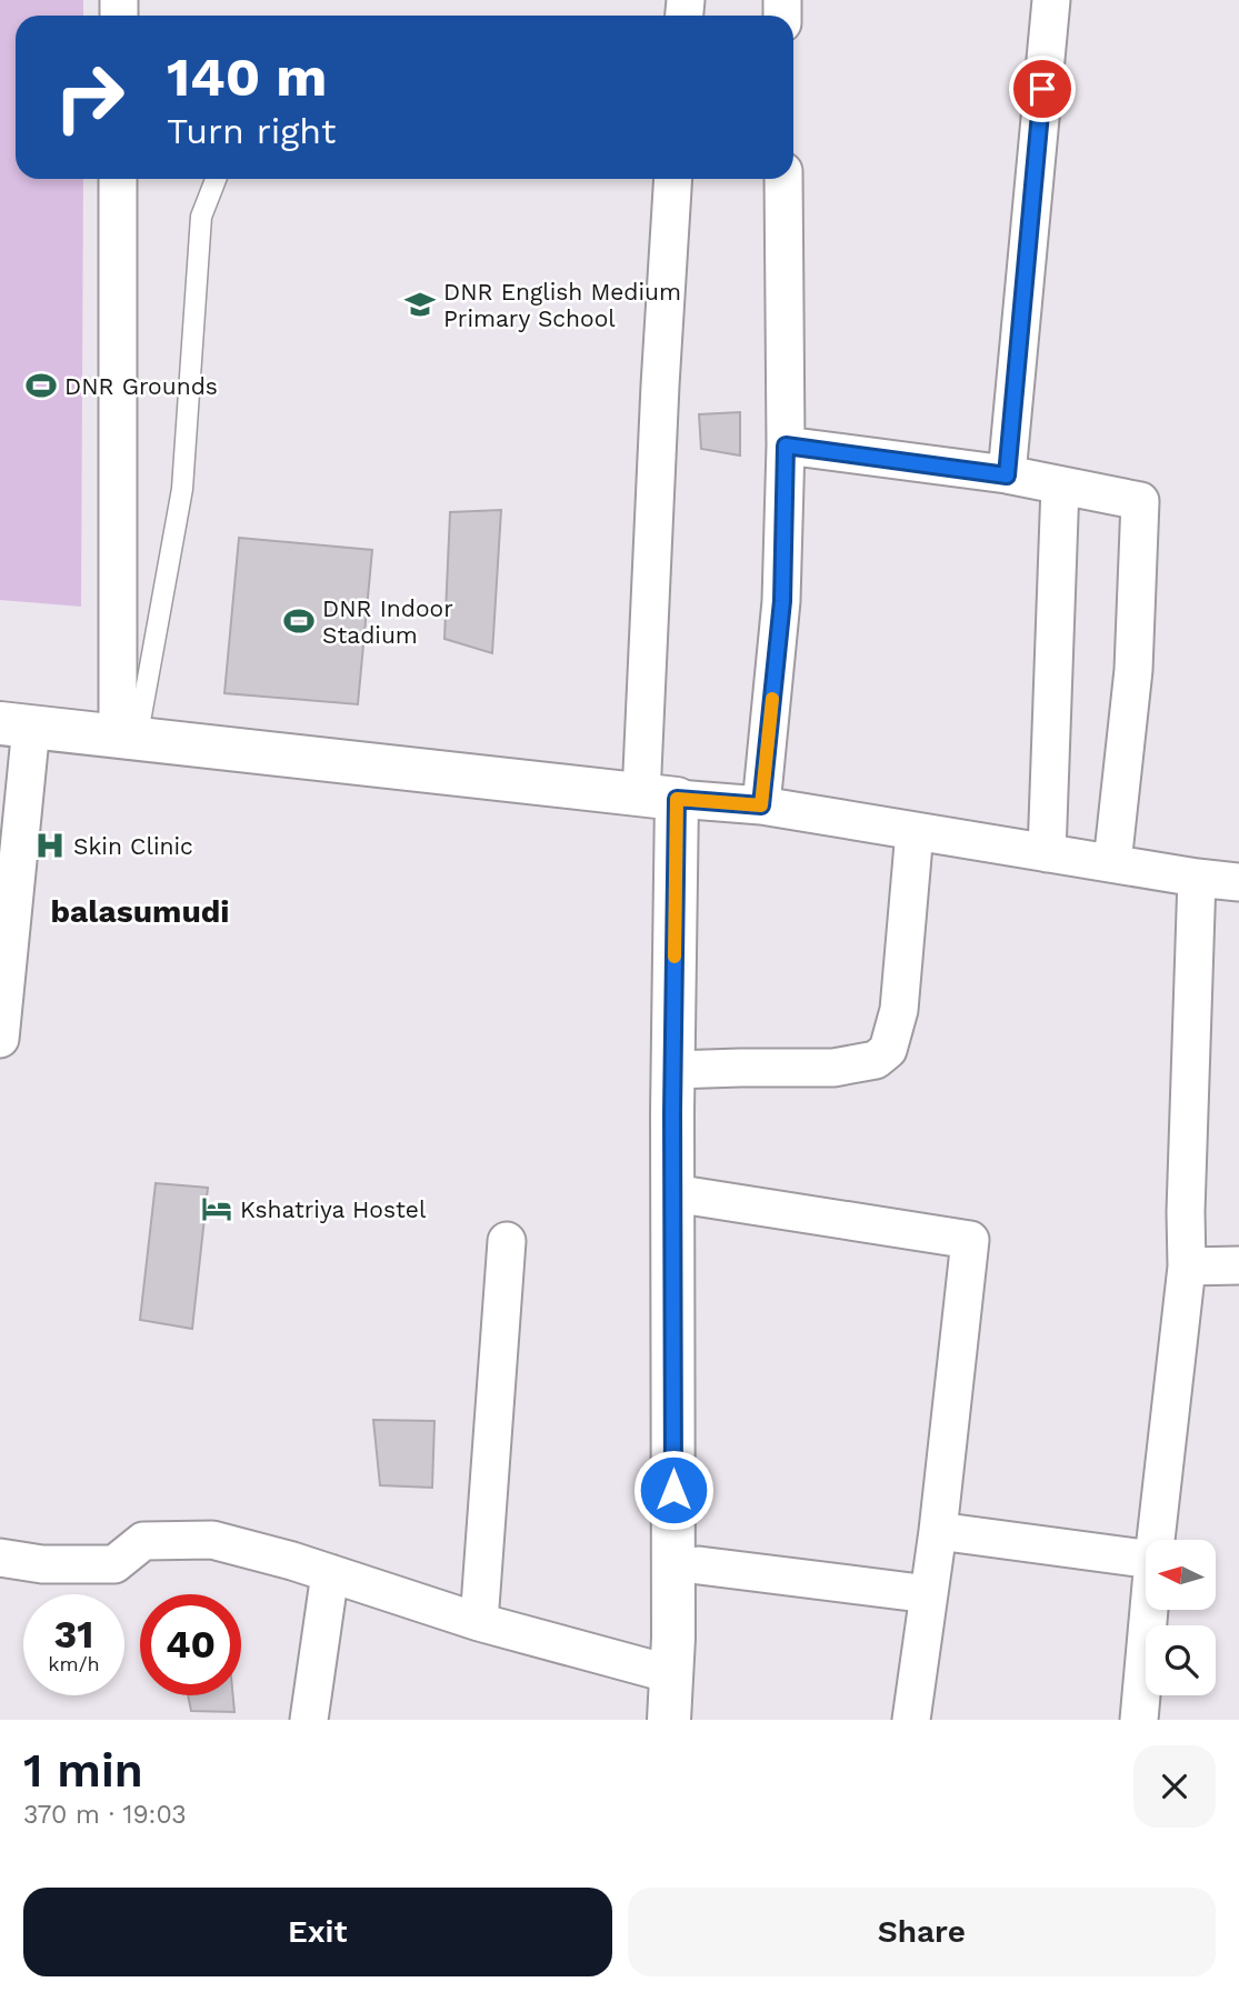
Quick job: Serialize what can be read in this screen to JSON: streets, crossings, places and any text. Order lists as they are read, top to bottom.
{
  "districts": ["balasumudi"],
  "places": {
    "school or university": ["DNR English Medium Primary School"],
    "sports": ["DNR Grounds", "DNR Indoor Stadium"],
    "hospital": ["Skin Clinic"],
    "hotel": ["Kshatriya Hostel"]
  },
  "north": "left",
  "page": {
    "turn": ["140 m", "Turn right"],
    "speed": "31 km/h",
    "limit": "40",
    "heading": ["1 min", "370 m · 19:03"],
    "buttons": ["Exit", "Share"]
  }
}
